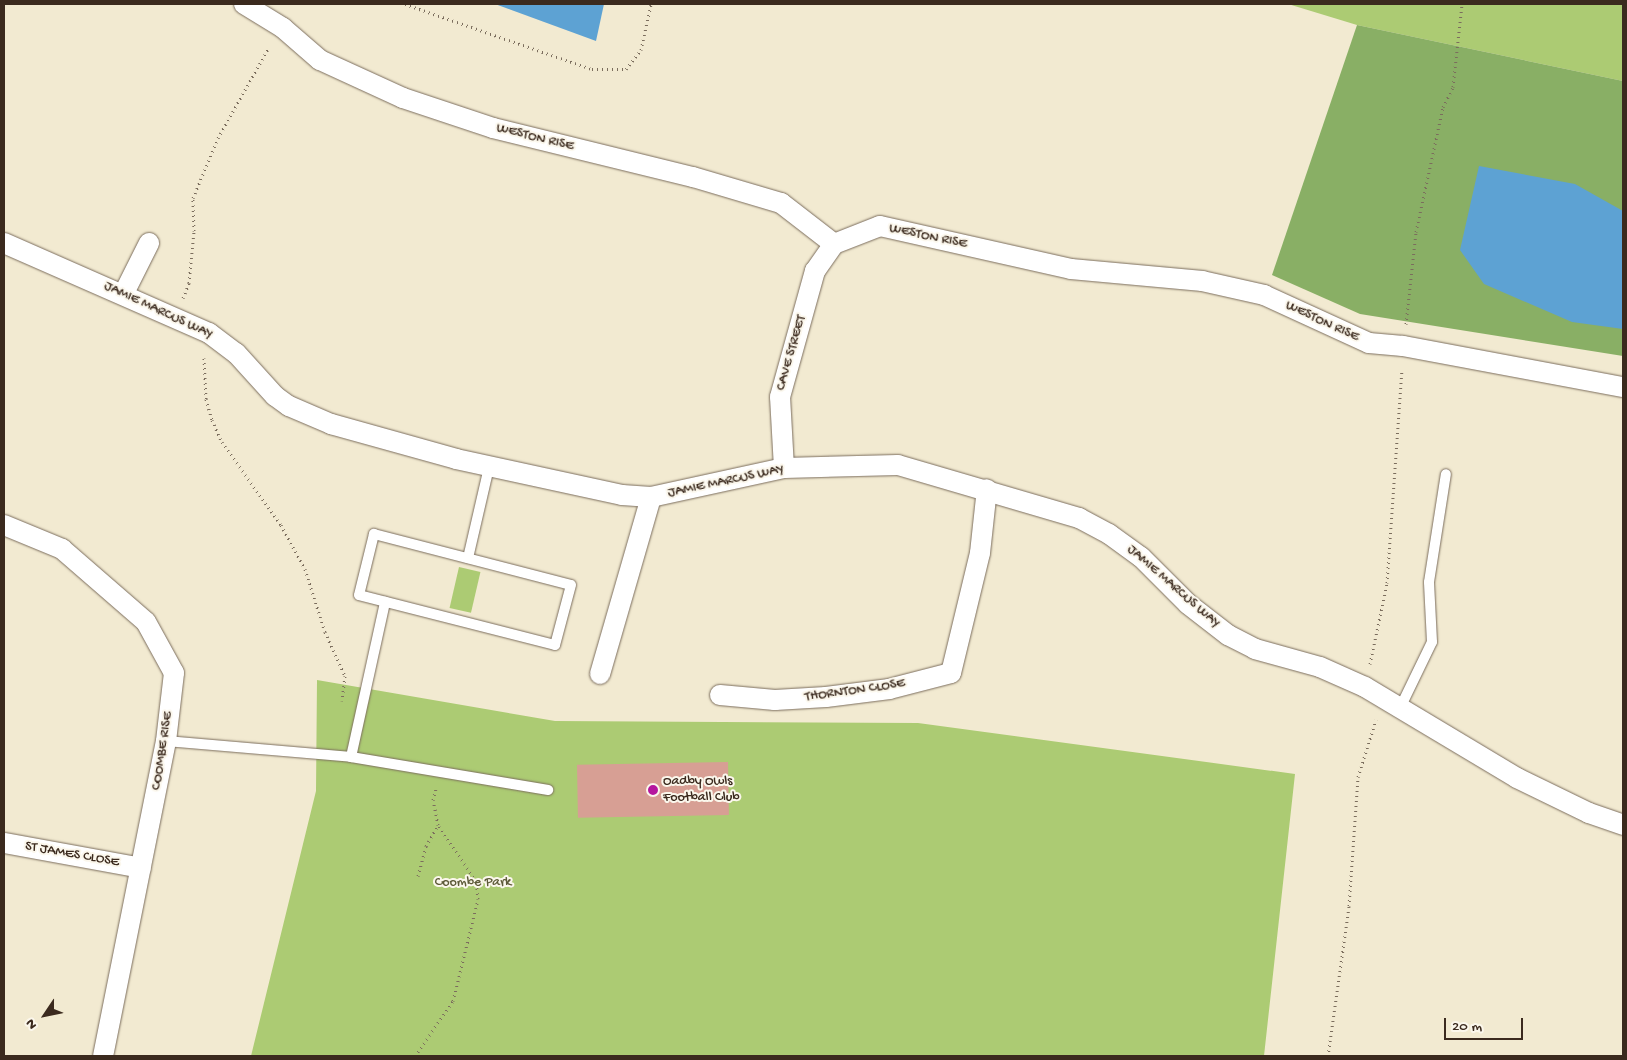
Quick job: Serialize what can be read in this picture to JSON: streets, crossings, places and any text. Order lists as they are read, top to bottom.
{
  "streets": {
    "street": [
      "WESTON RISE",
      "JAMIE MARCUS WAY",
      "CAVE STREET",
      "THORNTON CLOSE",
      "COOMBE RISE",
      "ST JAMES CLOSE"
    ]
  },
  "crossings": [
    ["WESTON RISE", "CAVE STREET"],
    ["JAMIE MARCUS WAY", "CAVE STREET"],
    ["JAMIE MARCUS WAY", "THORNTON CLOSE"],
    ["COOMBE RISE", "ST JAMES CLOSE"]
  ],
  "parks": ["Coombe Park"],
  "places": ["Oadby Owls Football Club"],
  "scale_bar": "20 m",
  "north": "bottom left"
}
